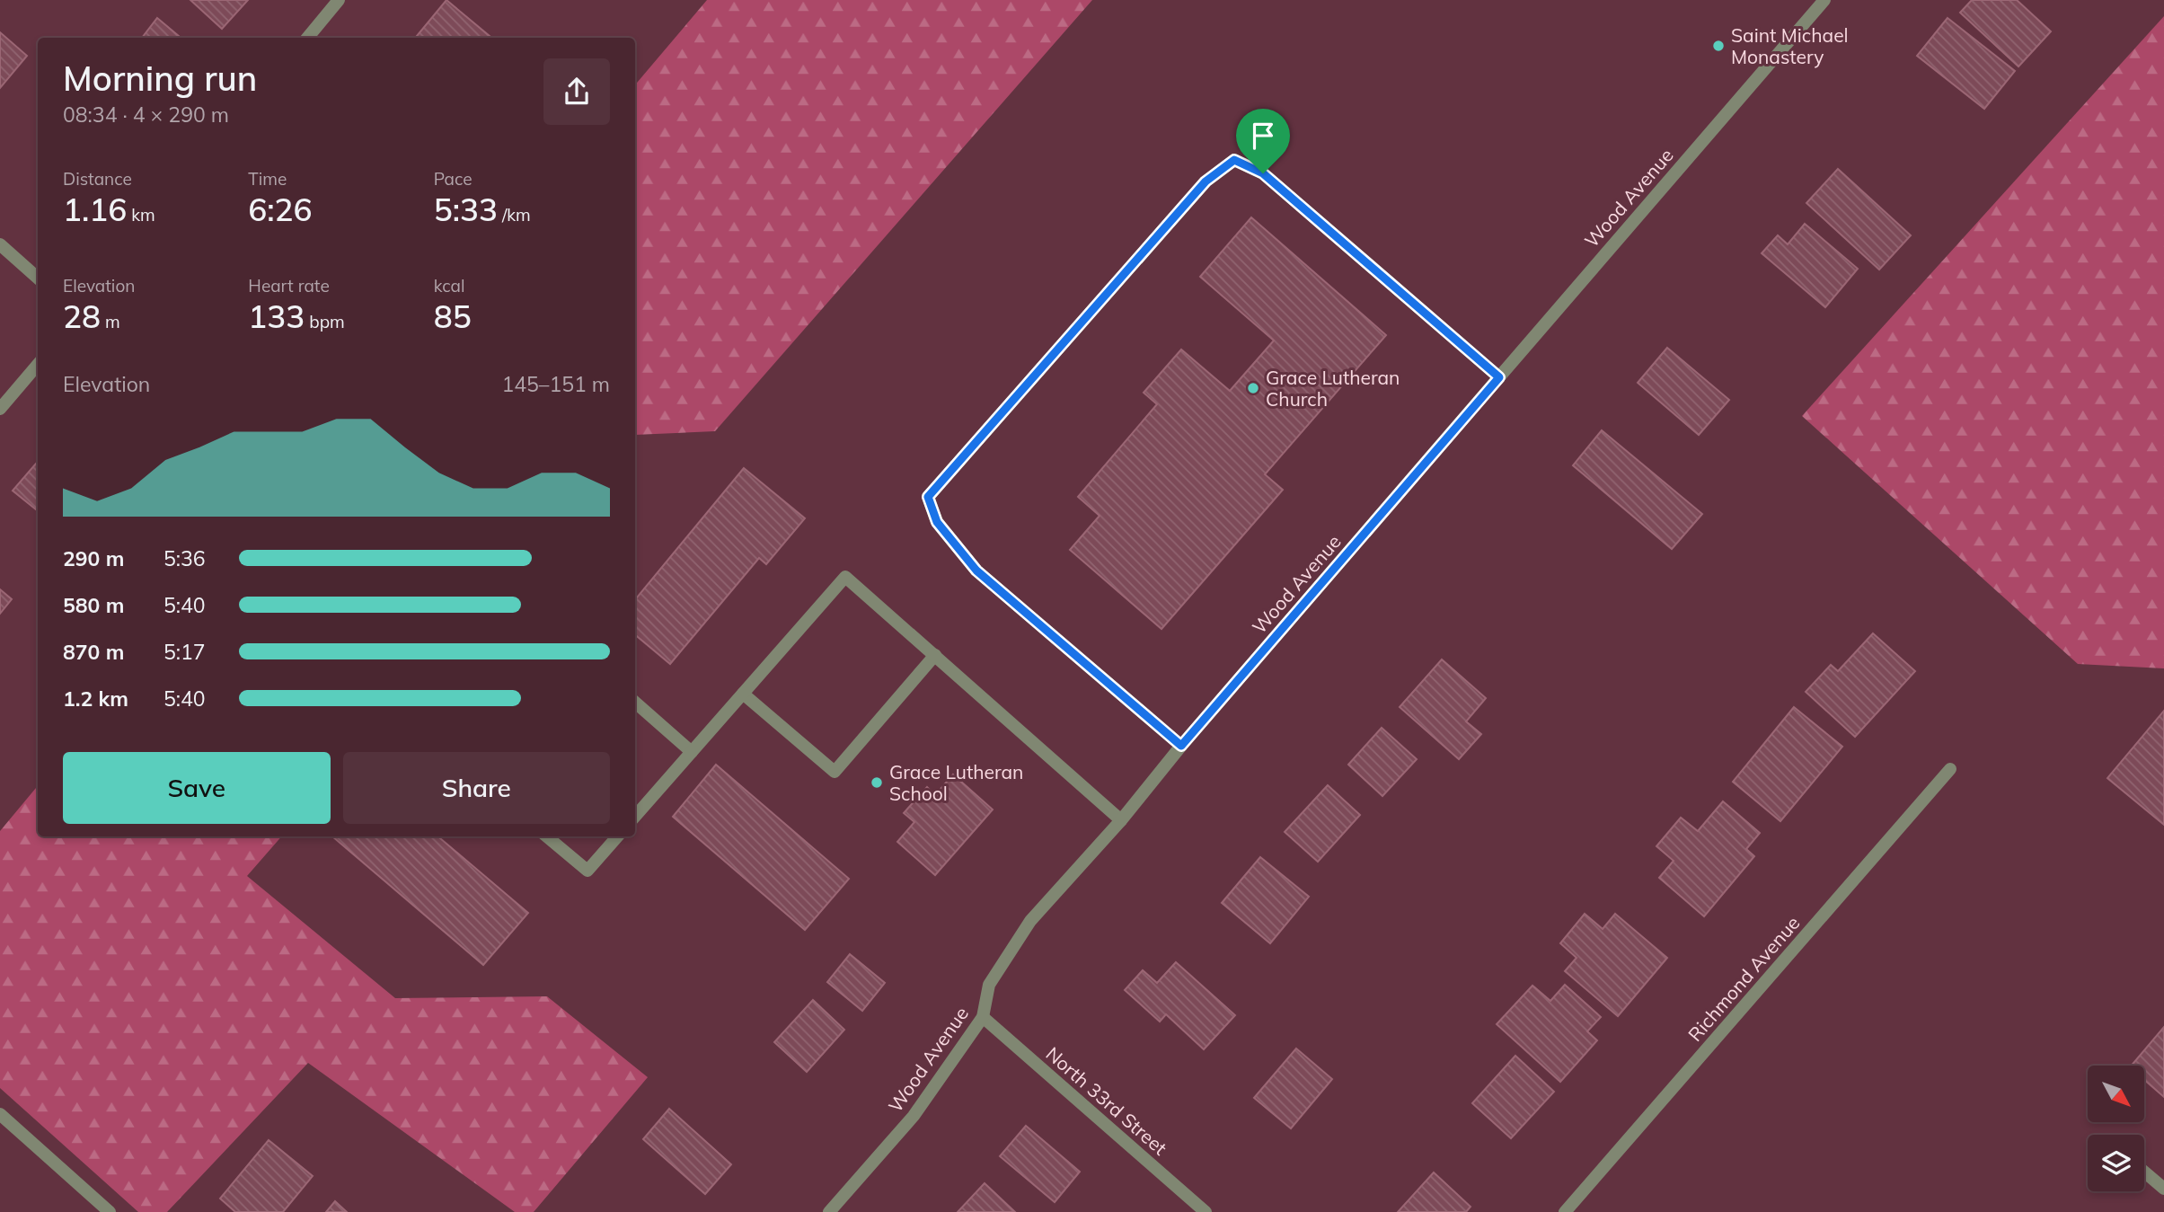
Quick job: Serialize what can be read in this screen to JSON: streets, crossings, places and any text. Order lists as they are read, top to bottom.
{
  "streets": {
    "street": ["Wood Avenue", "Richmond Avenue", "North 33rd Street"]
  },
  "crossings": [
    ["Wood Avenue", "North 33rd Street"]
  ],
  "places": ["Saint Michael Monastery", "Grace Lutheran Church", "Grace Lutheran School"],
  "north": "bottom right",
  "page": {
    "heading": ["Morning run", "08:34 · 4 × 290 m"],
    "stats": [
      ["Distance", "1.16 km"],
      ["Time", "6:26"],
      ["Pace", "5:33 /km"],
      ["Elevation", "28 m"],
      ["Heart rate", "133 bpm"],
      ["kcal", "85"]
    ],
    "chart": ["Elevation", "145–151 m"],
    "list": [
      {
        "name": "290 m",
        "note": "5:36"
      },
      {
        "name": "580 m",
        "note": "5:40"
      },
      {
        "name": "870 m",
        "note": "5:17"
      },
      {
        "name": "1.2 km",
        "note": "5:40"
      }
    ],
    "buttons": ["Save", "Share"]
  }
}
